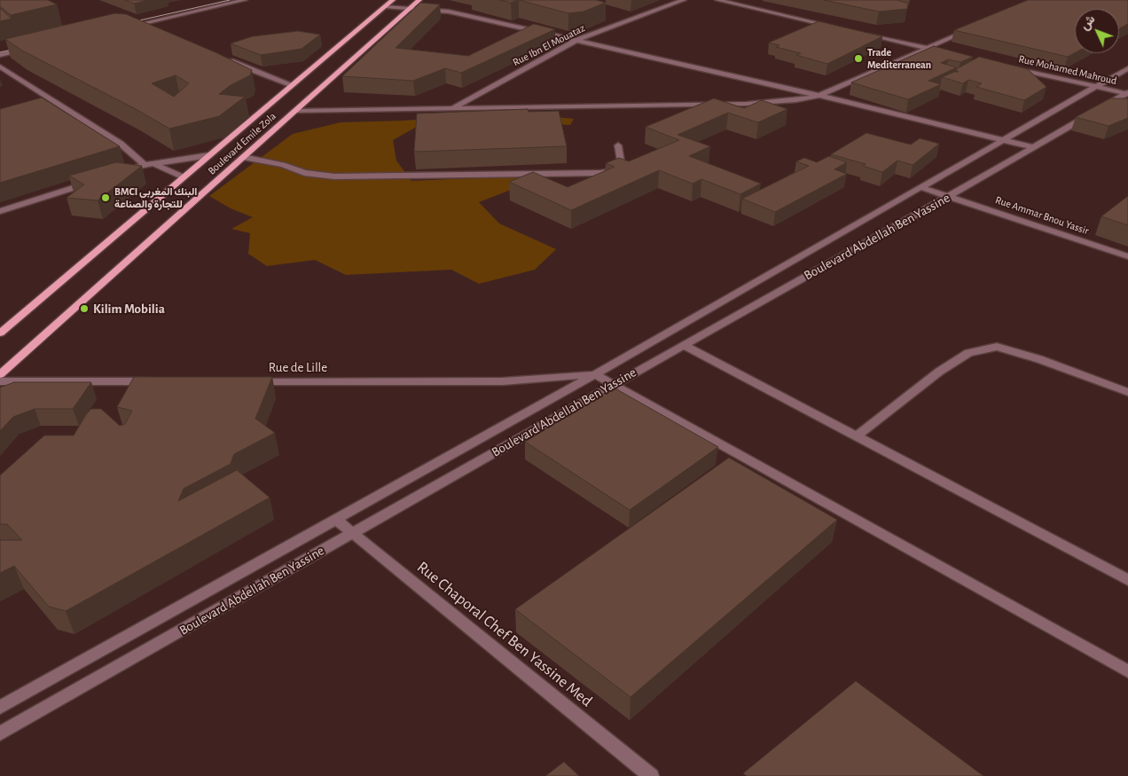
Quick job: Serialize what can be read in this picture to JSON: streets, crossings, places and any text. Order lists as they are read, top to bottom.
{
  "streets": {
    "main road": ["Boulevard Emile Zola"],
    "street": [
      "Rue Ibn El Mouataz",
      "Rue Mohamed Mahroud",
      "Rue Ammar Bnou Yassir",
      "Boulevard Abdellah Ben Yassine",
      "Rue de Lille",
      "Rue Chaporal Chef Ben Yassine Med"
    ]
  },
  "crossings": [
    ["Rue Mohamed Mahroud", "Boulevard Abdellah Ben Yassine"],
    ["Rue Ammar Bnou Yassir", "Boulevard Abdellah Ben Yassine"],
    ["Boulevard Abdellah Ben Yassine", "Rue de Lille"],
    ["Boulevard Abdellah Ben Yassine", "Rue Chaporal Chef Ben Yassine Med"]
  ],
  "places": ["Trade Mediterranean", "BMCI البنك المغربي للتجارة والصناعة", "Kilim Mobilia"],
  "north": "top left"
}
